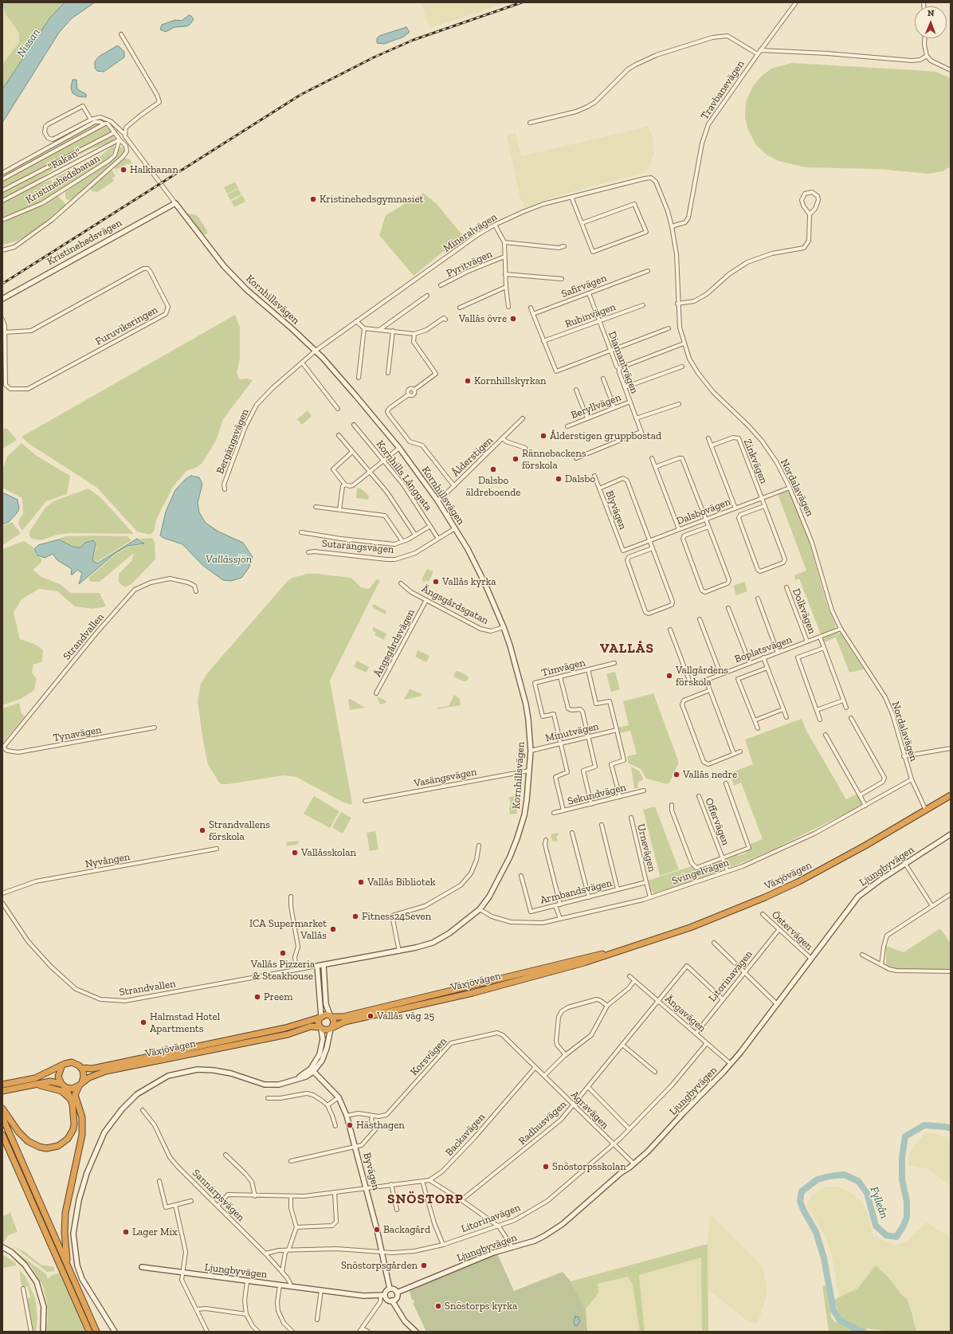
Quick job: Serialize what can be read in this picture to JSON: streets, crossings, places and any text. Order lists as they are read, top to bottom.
{
  "streets": {
    "highway": ["Växjövägen"],
    "street": [
      "Travbanevägen",
      "\"Rakan\"",
      "Kristinehedsbanan",
      "Mineralvägen",
      "Kristinehedsvägen",
      "Pyritvägen",
      "Safirvägen",
      "Kornhillsvägen",
      "Rubinvägen",
      "Furuviksringen",
      "Diamantvägen",
      "Beryllvägen",
      "Bergängsvägen",
      "Ålderstigen",
      "Zinkvägen",
      "Kornhills Långgata",
      "Nordalavägen",
      "Blyvägen",
      "Dalsbovägen",
      "Sutarängsvägen",
      "Ängsgårdsgatan",
      "Dolkvägen",
      "Strandvallen",
      "Ängsgårdsvägen",
      "Boplatsvägen",
      "Timvägen",
      "Minutvägen",
      "Tynavägen",
      "Vasängsvägen",
      "Sekundvägen",
      "Offervägen",
      "Urnevägen",
      "Nyvången",
      "Ljungbyvägen",
      "Svingelvägen",
      "Armbandsvägen",
      "Östervägen",
      "Litorinavägen",
      "Ängavägen",
      "Korsvägen",
      "Agravägen",
      "Radhusvägen",
      "Backavägen",
      "Byvägen",
      "Sannarpsvägen"
    ]
  },
  "crossings": [
    ["Travbanevägen", "Nordalavägen"],
    ["\"Rakan\"", "Kristinehedsbanan"],
    ["Mineralvägen", "Kornhillsvägen"],
    ["Mineralvägen", "Bergängsvägen"],
    ["Mineralvägen", "Nordalavägen"],
    ["Kristinehedsvägen", "Kornhillsvägen"],
    ["Safirvägen", "Diamantvägen"],
    ["Kornhillsvägen", "Bergängsvägen"],
    ["Kornhillsvägen", "Ålderstigen"],
    ["Kornhillsvägen", "Sutarängsvägen"],
    ["Kornhillsvägen", "Ängsgårdsgatan"],
    ["Kornhillsvägen", "Strandvallen"],
    ["Kornhillsvägen", "Minutvägen"],
    ["Kornhillsvägen", "Vasängsvägen"],
    ["Kornhillsvägen", "Svingelvägen"],
    ["Rubinvägen", "Diamantvägen"],
    ["Diamantvägen", "Beryllvägen"],
    ["Zinkvägen", "Dalsbovägen"],
    ["Kornhills Långgata", "Sutarängsvägen"],
    ["Nordalavägen", "Dalsbovägen"],
    ["Nordalavägen", "Boplatsvägen"],
    ["Nordalavägen", "Svingelvägen"],
    ["Nordalavägen", "Växjövägen"],
    ["Blyvägen", "Dalsbovägen"],
    ["Ängsgårdsgatan", "Ängsgårdsvägen"],
    ["Dolkvägen", "Boplatsvägen"],
    ["Strandvallen", "Tynavägen"],
    ["Timvägen", "Minutvägen"],
    ["Offervägen", "Svingelvägen"],
    ["Urnevägen", "Armbandsvägen"],
    ["Ljungbyvägen", "Östervägen"],
    ["Ljungbyvägen", "Ängavägen"],
    ["Ljungbyvägen", "Agravägen"],
    ["Ljungbyvägen", "Byvägen"],
    ["Ljungbyvägen", "Sannarpsvägen"],
    ["Östervägen", "Litorinavägen"],
    ["Litorinavägen", "Ängavägen"],
    ["Litorinavägen", "Agravägen"],
    ["Litorinavägen", "Radhusvägen"],
    ["Litorinavägen", "Byvägen"],
    ["Litorinavägen", "Sannarpsvägen"],
    ["Ängavägen", "Radhusvägen"],
    ["Korsvägen", "Agravägen"],
    ["Korsvägen", "Backavägen"],
    ["Korsvägen", "Byvägen"],
    ["Agravägen", "Radhusvägen"],
    ["Agravägen", "Backavägen"],
    ["Backavägen", "Byvägen"],
    ["Backavägen", "Sannarpsvägen"]
  ],
  "districts": ["VALLÅS", "SNÖSTORP"],
  "water": ["Nissan", "Vallåssjön", "Fylleån"],
  "places": [
    "Halkbanan",
    "Kristinehedsgymnasiet",
    "Vallås övre",
    "Kornhillskyrkan",
    "Ålderstigen gruppbostad",
    "Rännebackens förskola",
    "Dalsbo äldreboende",
    "Dalsbo",
    "Vallås kyrka",
    "Vallgårdens förskola",
    "Vallås nedre",
    "Strandvallens förskola",
    "Vallåsskolan",
    "Vallås Bibliotek",
    "Fitness24Seven",
    "ICA Supermarket Vallås",
    "Vallås Pizzeria & Steakhouse",
    "Preem",
    "Vallås väg 25",
    "Halmstad Hotel Apartments",
    "Hästhagen",
    "Snöstorpsskolan",
    "Backagård",
    "Lager Mix",
    "Snöstorpsgården",
    "Snöstorps kyrka"
  ],
  "north": "top"
}
